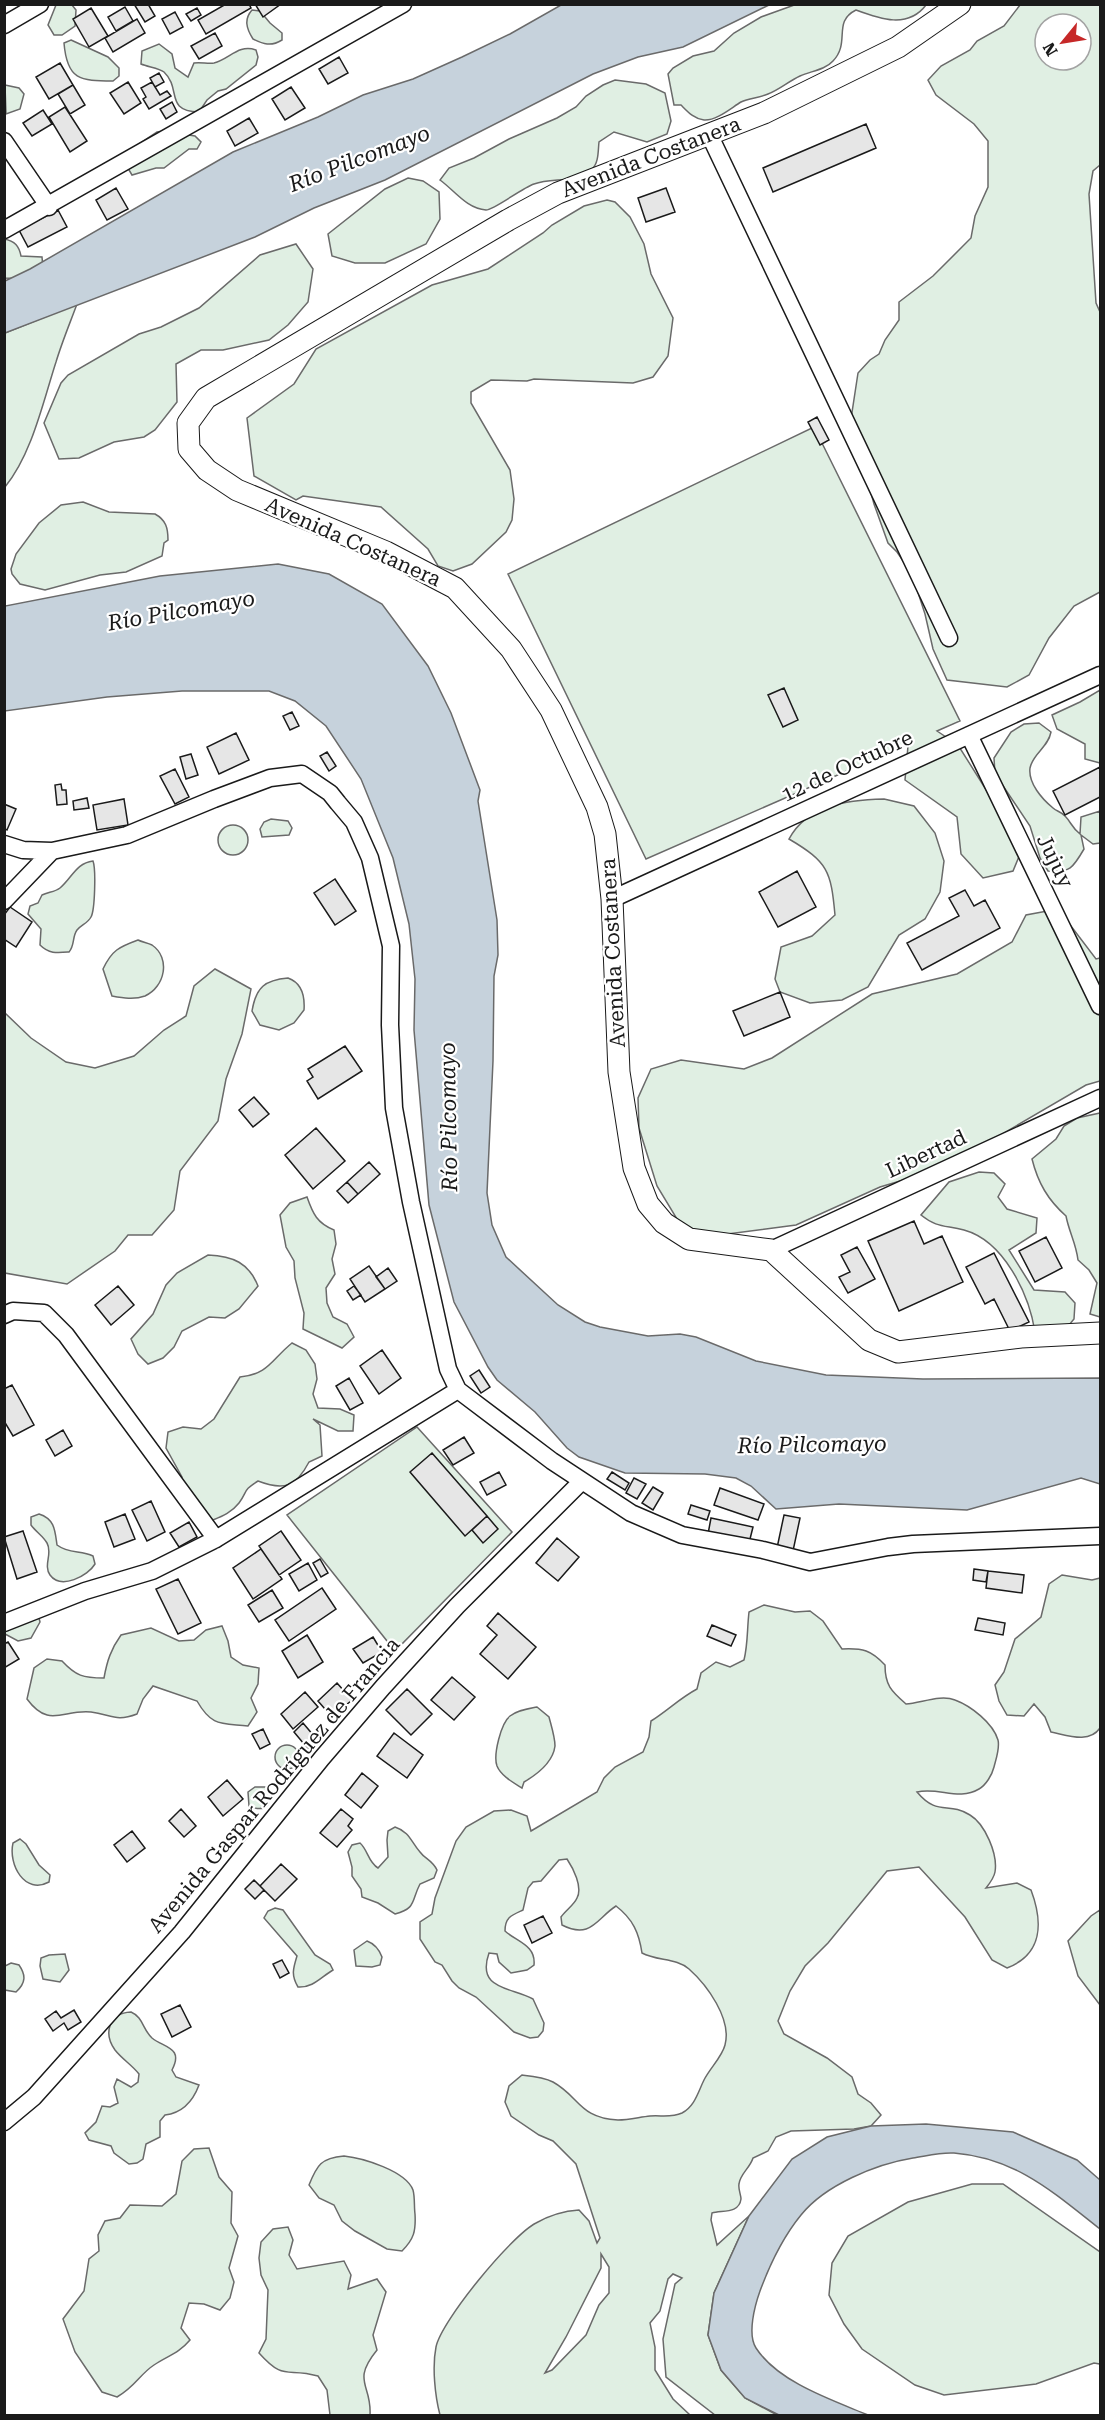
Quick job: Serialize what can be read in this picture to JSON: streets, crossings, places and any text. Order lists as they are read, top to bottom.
{
  "streets": {
    "street": [
      "Avenida Costanera",
      "12 de Octubre",
      "Jujuy",
      "Libertad",
      "Avenida Gaspar Rodríguez de Francia"
    ]
  },
  "crossings": [
    ["Avenida Costanera", "12 de Octubre"],
    ["Avenida Costanera", "Libertad"],
    ["12 de Octubre", "Jujuy"]
  ],
  "water": ["Río Pilcomayo"],
  "north": "bottom left"
}
